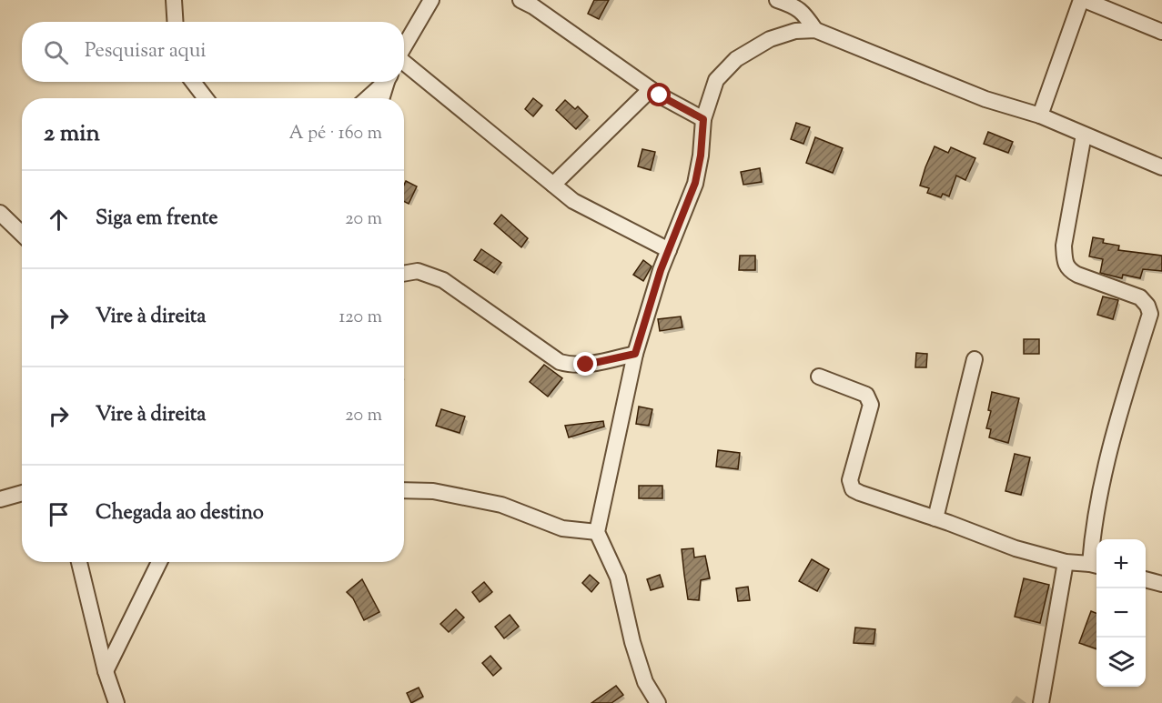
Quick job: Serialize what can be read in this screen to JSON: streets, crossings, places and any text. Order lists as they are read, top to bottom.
{
  "page": {
    "search": "Pesquisar aqui",
    "heading": ["2 min", "A pé · 160 m"],
    "list": [
      ["Siga em frente", "20 m"],
      ["Vire à direita", "120 m"],
      ["Vire à direita", "20 m"],
      "Chegada ao destino"
    ],
    "map_buttons": ["+", "−"]
  }
}
